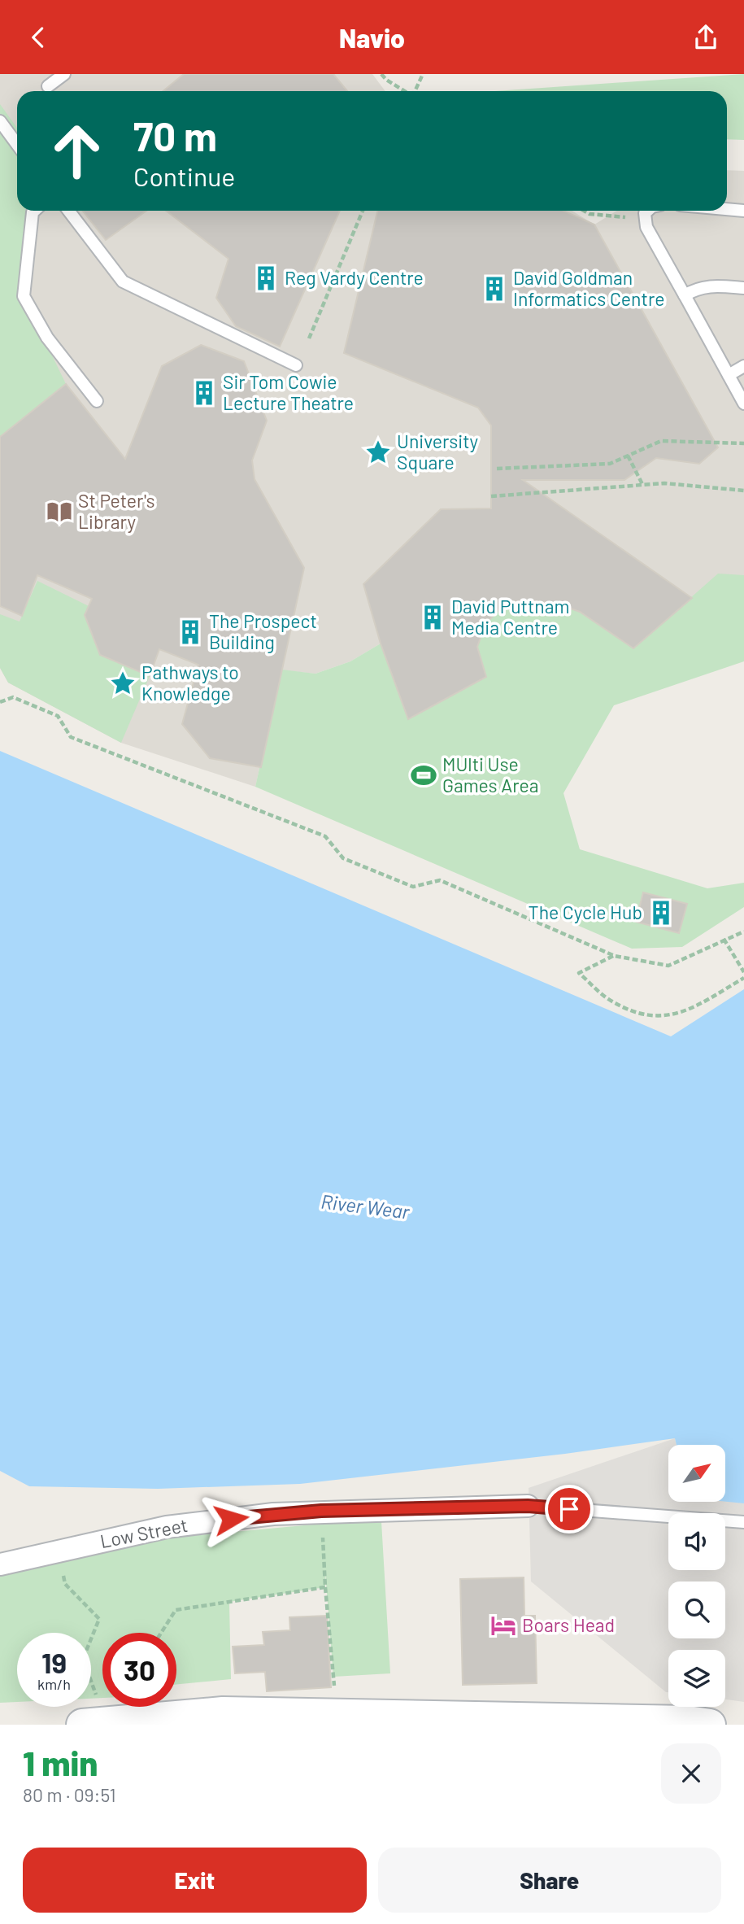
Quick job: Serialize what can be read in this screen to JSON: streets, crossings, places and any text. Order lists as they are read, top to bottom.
{
  "streets": {
    "street": ["Low Street"]
  },
  "water": ["River Wear"],
  "places": {
    "building": [
      "Reg Vardy Centre",
      "David Goldman Informatics Centre",
      "Sir Tom Cowie Lecture Theatre",
      "David Puttnam Media Centre",
      "The Prospect Building",
      "The Cycle Hub"
    ],
    "place": ["University Square", "Pathways to Knowledge"],
    "library": ["St Peter's Library"],
    "sports": ["MUlti Use Games Area"],
    "hotel": ["Boars Head"]
  },
  "north": "top right",
  "page": {
    "header": "Navio",
    "turn": ["70 m", "Continue"],
    "speed": "19 km/h",
    "limit": "30",
    "heading": ["1 min", "80 m · 09:51"],
    "buttons": ["Exit", "Share"]
  }
}
